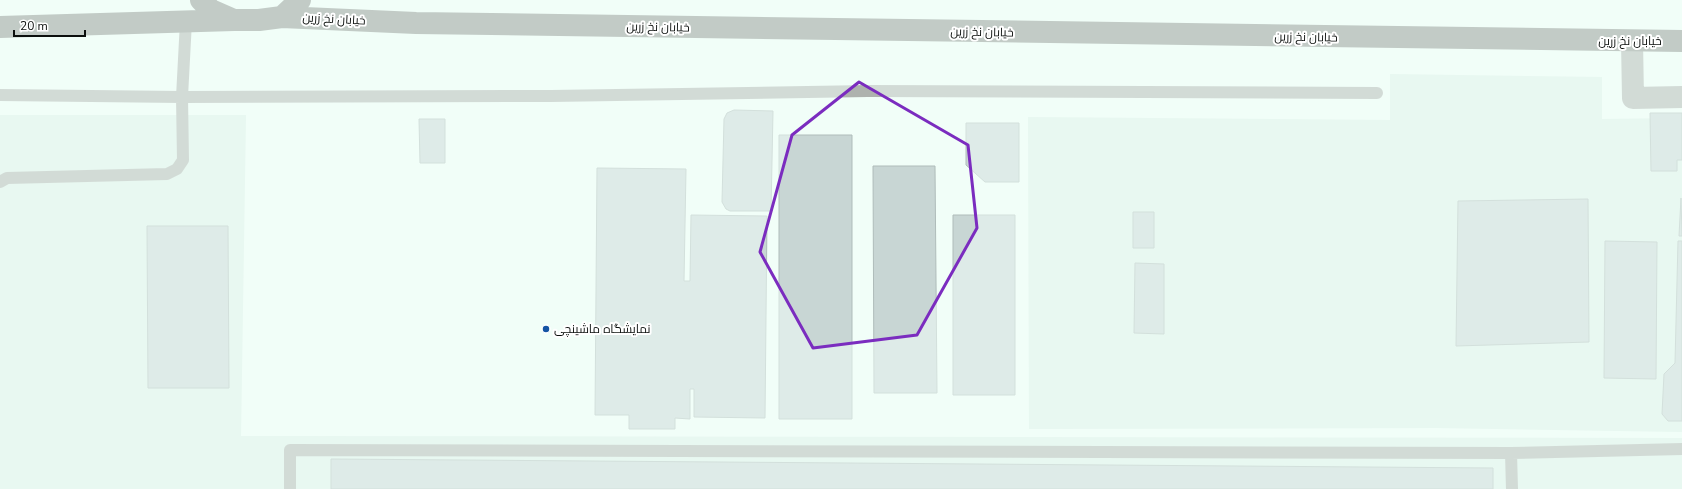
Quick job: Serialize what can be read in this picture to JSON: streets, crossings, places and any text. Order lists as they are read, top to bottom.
{
  "streets": {
    "street": ["خیابان نخ زرین"]
  },
  "places": ["نمایشگاه ماشینچی"],
  "scale_bar": "20 m"
}
